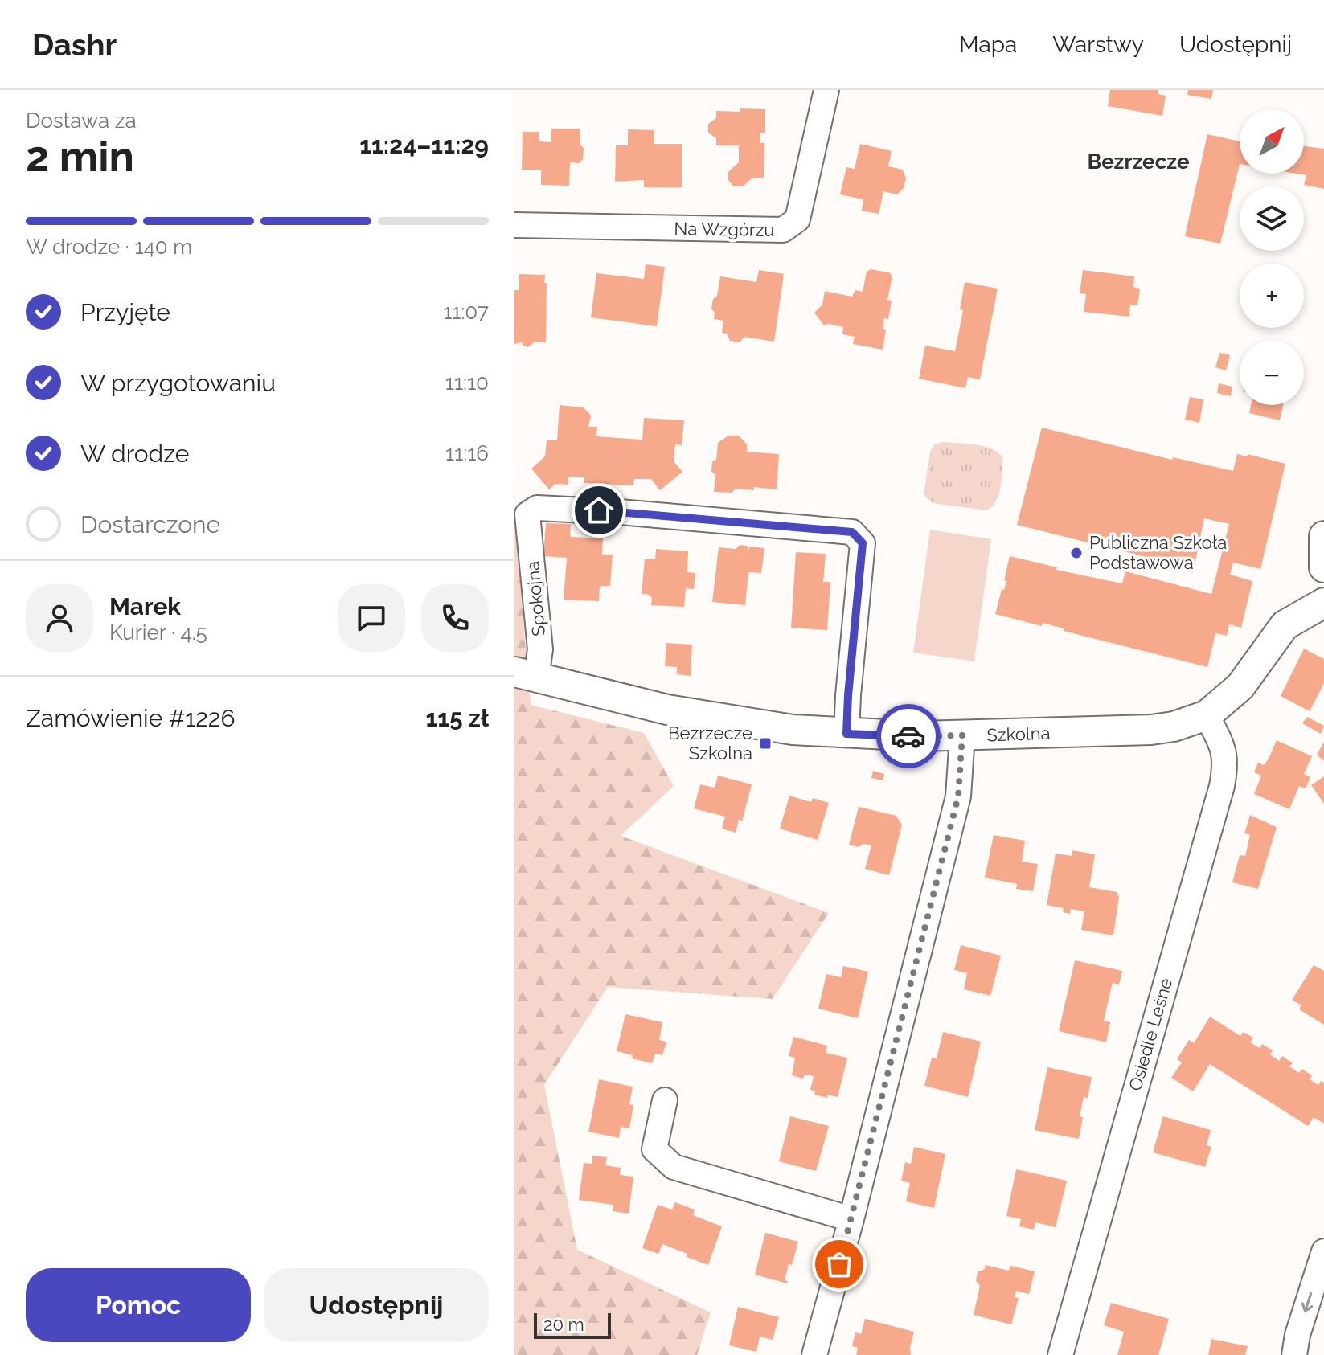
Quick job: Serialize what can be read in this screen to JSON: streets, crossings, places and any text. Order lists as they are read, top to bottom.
{
  "streets": {
    "street": [
      "Na Wzgórzu",
      "Spokojna",
      "Szkolna",
      "Osiedle Leśne"
    ]
  },
  "crossings": [
    ["Spokojna", "Szkolna"],
    ["Szkolna", "Osiedle Leśne"]
  ],
  "districts": ["Bezrzecze"],
  "places": {
    "other": ["Publiczna Szkoła Podstawowa"],
    "transit": ["Bezrzecze Szkolna"]
  },
  "scale_bar": "20 m",
  "north": "top right",
  "page": {
    "header": "Dashr",
    "nav": ["Mapa", "Warstwy", "Udostępnij"],
    "heading": ["2 min", "Dostawa za", "11:24–11:29"],
    "panel": [
      "Marek",
      "Kurier · 4.5",
      "Zamówienie #1226",
      "115 zł"
    ],
    "map_buttons": ["+", "−"],
    "bar": "W drodze · 140 m",
    "list": [
      ["Przyjęte", "11:07"],
      ["W przygotowaniu", "11:10"],
      ["W drodze", "11:16"],
      "Dostarczone"
    ],
    "buttons": ["Pomoc", "Udostępnij"],
    "scale": "20 m"
  }
}
